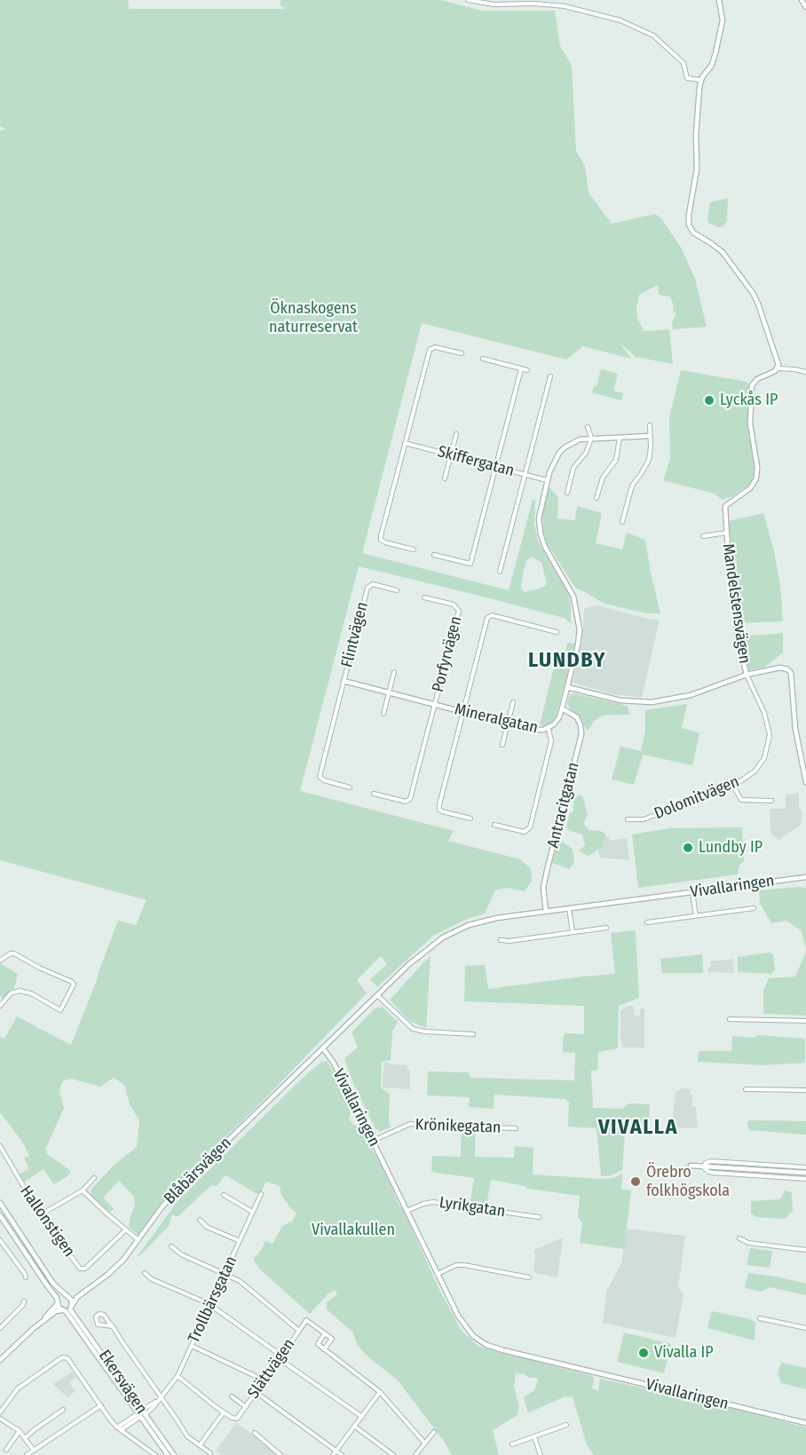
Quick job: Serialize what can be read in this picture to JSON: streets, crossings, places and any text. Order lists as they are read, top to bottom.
{
  "streets": {
    "street": [
      "Skiffergatan",
      "Mandelstensvägen",
      "Flintvägen",
      "Porfyrvägen",
      "Mineralgatan",
      "Dolomitvägen",
      "Antracitgatan",
      "Vivallaringen",
      "Krönikegatan",
      "Blåbärsvägen",
      "Lyrikgatan",
      "Hallonstigen",
      "Trollbärsgatan",
      "Slättvägen",
      "Ekersvägen"
    ]
  },
  "crossings": [
    ["Skiffergatan", "Mineralgatan"],
    ["Mandelstensvägen", "Dolomitvägen"],
    ["Flintvägen", "Mineralgatan"],
    ["Porfyrvägen", "Mineralgatan"],
    ["Mineralgatan", "Antracitgatan"],
    ["Antracitgatan", "Vivallaringen"],
    ["Vivallaringen", "Krönikegatan"],
    ["Vivallaringen", "Blåbärsvägen"],
    ["Vivallaringen", "Lyrikgatan"],
    ["Blåbärsvägen", "Ekersvägen"],
    ["Trollbärsgatan", "Slättvägen"],
    ["Trollbärsgatan", "Ekersvägen"]
  ],
  "districts": ["LUNDBY", "VIVALLA"],
  "parks": ["Öknaskogens naturreservat", "Vivallakullen"],
  "places": [
    "Lyckås IP",
    "Lundby IP",
    "Örebro folkhögskola",
    "Vivalla IP"
  ]
}
